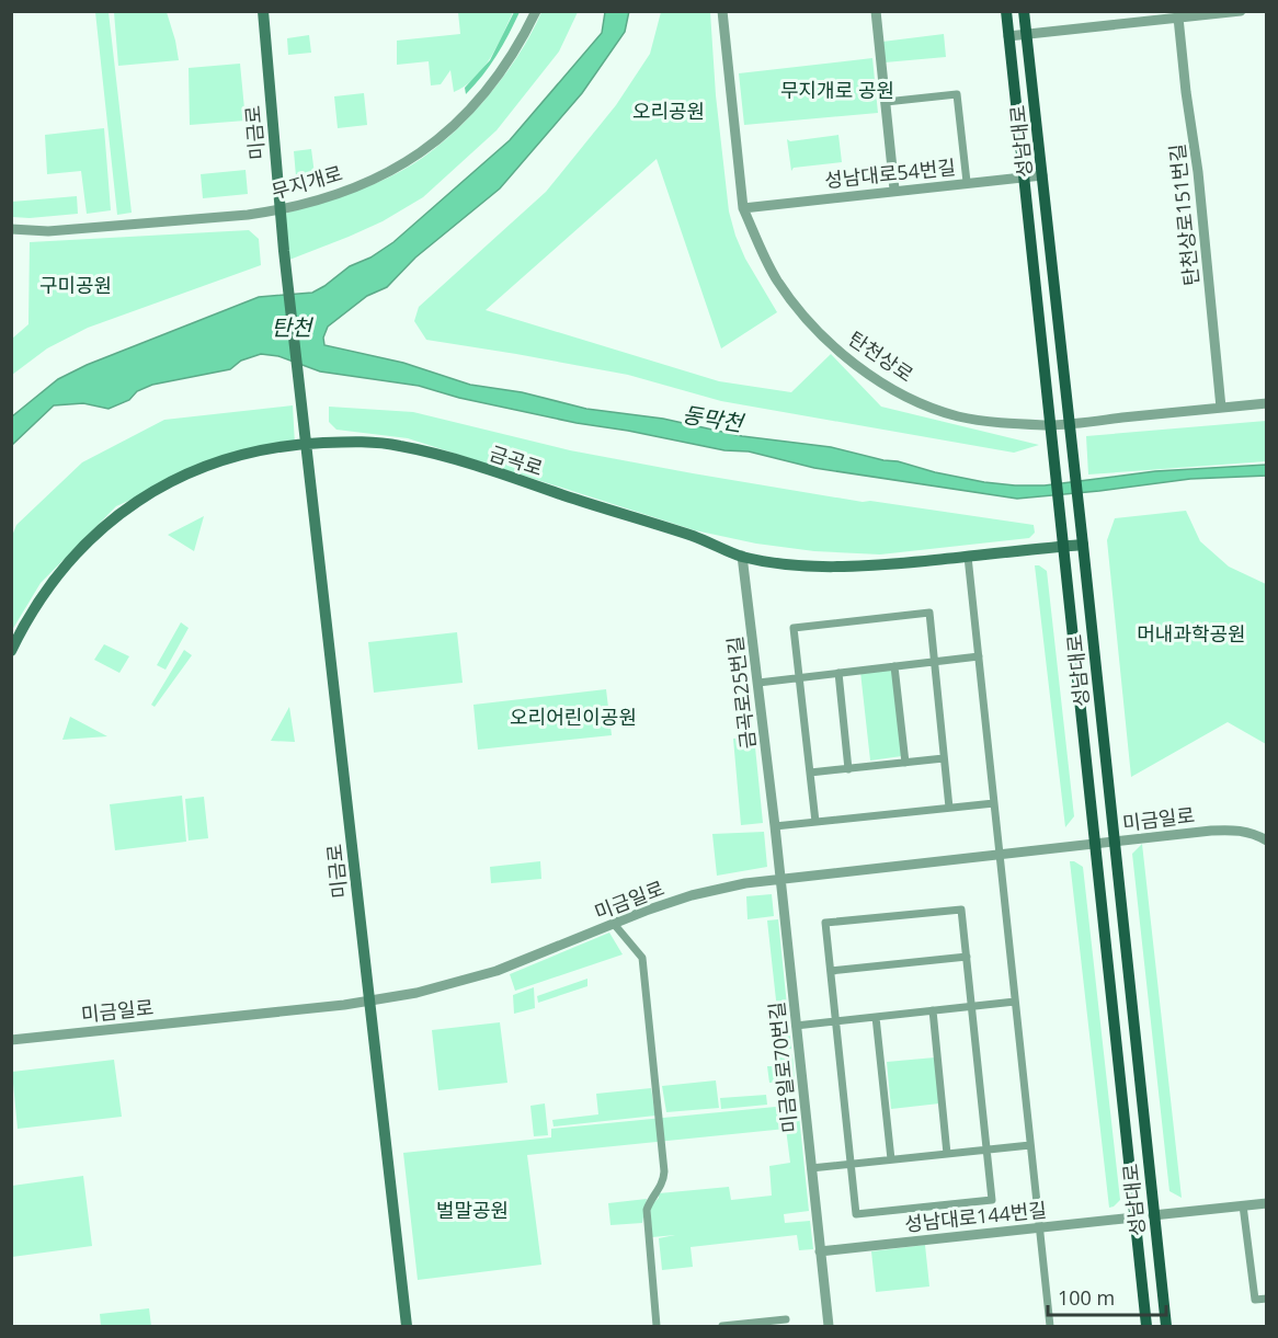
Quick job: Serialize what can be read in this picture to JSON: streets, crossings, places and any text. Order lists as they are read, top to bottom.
{
  "streets": {
    "main road": ["미금로", "성남대로", "금곡로"],
    "street": [
      "성남대로54번길",
      "무지개로",
      "탄천상로151번길",
      "탄천상로",
      "금곡로25번길",
      "미금일로",
      "미금일로70번길",
      "성남대로144번길"
    ]
  },
  "crossings": [
    ["미금로", "무지개로"],
    ["미금로", "금곡로"],
    ["미금로", "미금일로"],
    ["성남대로", "성남대로54번길"],
    ["성남대로", "탄천상로"],
    ["성남대로", "금곡로"],
    ["성남대로", "미금일로"],
    ["성남대로", "성남대로144번길"],
    ["성남대로54번길", "탄천상로"],
    ["탄천상로151번길", "탄천상로"],
    ["금곡로", "금곡로25번길"],
    ["금곡로25번길", "미금일로"],
    ["금곡로25번길", "미금일로70번길"],
    ["미금일로", "미금일로70번길"],
    ["미금일로70번길", "성남대로144번길"]
  ],
  "water": ["탄천", "동막천"],
  "parks": [
    "무지개로 공원",
    "오리공원",
    "구미공원",
    "머내과학공원",
    "오리어린이공원",
    "벌말공원"
  ],
  "scale_bar": "100 m"
}
